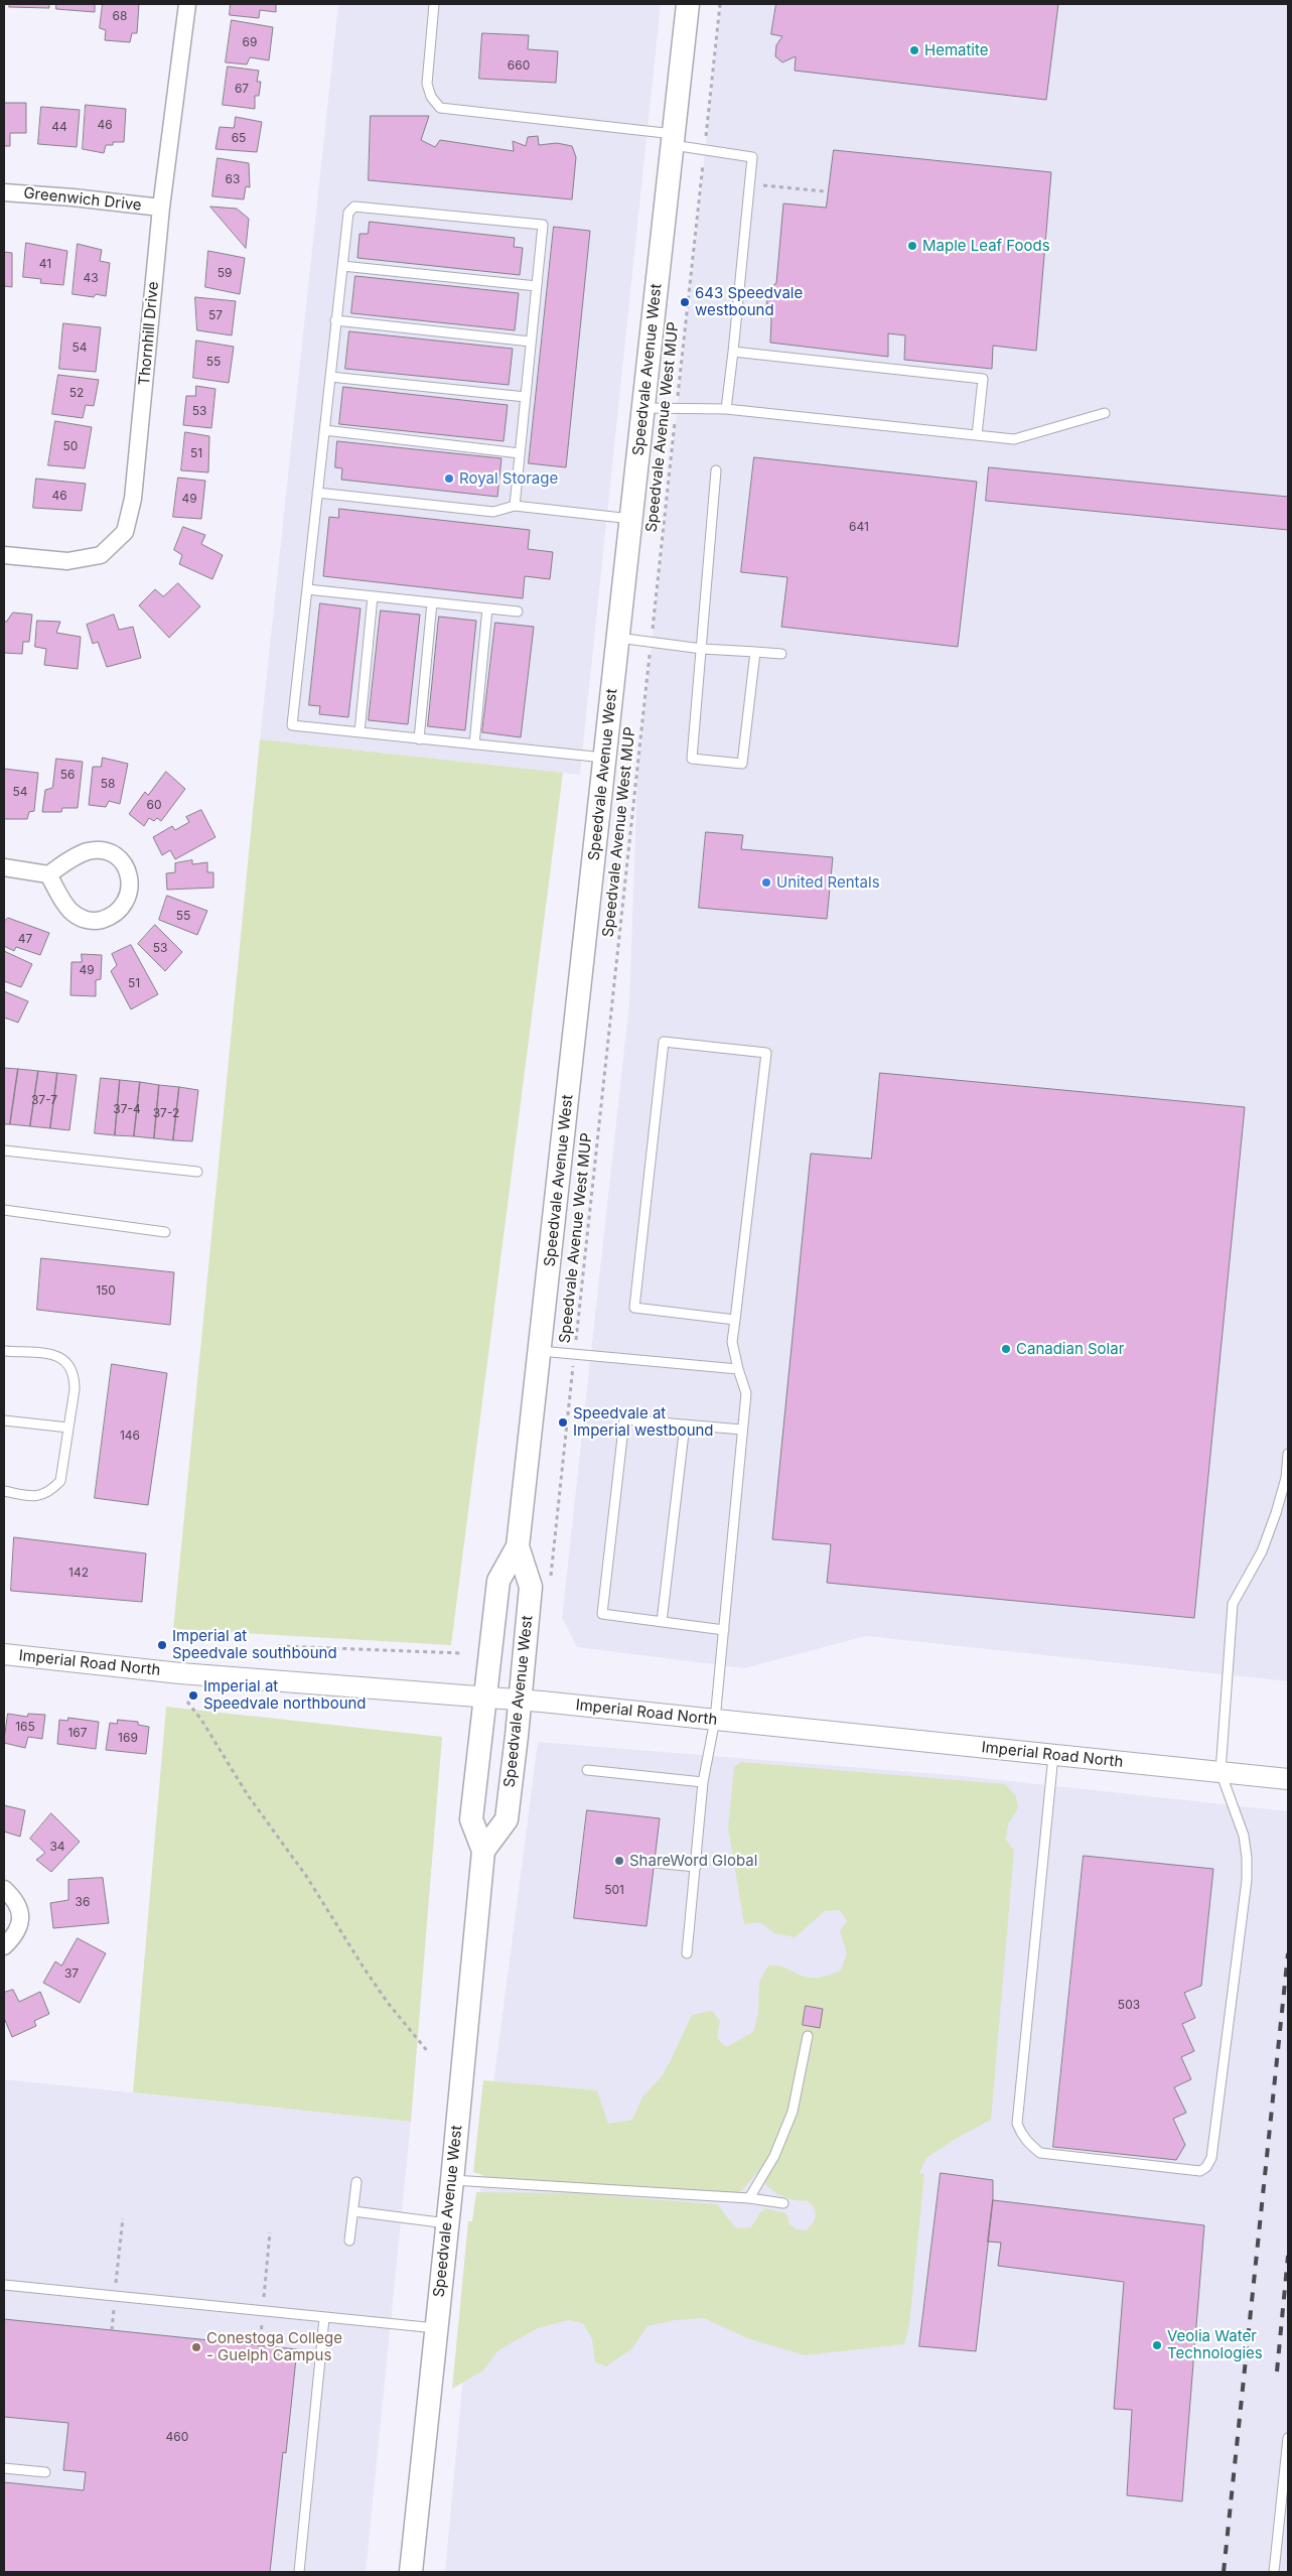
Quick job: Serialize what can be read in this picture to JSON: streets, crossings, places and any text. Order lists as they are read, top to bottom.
{
  "streets": {
    "main road": ["Speedvale Avenue West"],
    "street": ["Greenwich Drive", "Thornhill Drive", "Imperial Road North"],
    "path": ["Speedvale Avenue West MUP"]
  },
  "crossings": [
    ["Greenwich Drive", "Thornhill Drive"],
    ["Speedvale Avenue West", "Imperial Road North"]
  ],
  "places": [
    "Hematite",
    "Maple Leaf Foods",
    "643 Speedvale westbound",
    "Royal Storage",
    "United Rentals",
    "Canadian Solar",
    "Speedvale at Imperial westbound",
    "Imperial at Speedvale southbound",
    "Imperial at Speedvale northbound",
    "ShareWord Global",
    "Veolia Water Technologies",
    "Conestoga College - Guelph Campus"
  ],
  "house_numbers": [
    "68",
    "69",
    "660",
    "67",
    "46",
    "44",
    "65",
    "63",
    "41",
    "59",
    "43",
    "57",
    "54",
    "55",
    "52",
    "53",
    "50",
    "51",
    "46",
    "49",
    "641",
    "56",
    "58",
    "54",
    "60",
    "55",
    "47",
    "53",
    "49",
    "51",
    "37-7",
    "37-4",
    "37-2",
    "150",
    "146",
    "142",
    "165",
    "167",
    "169",
    "34",
    "501",
    "36",
    "37",
    "503",
    "460"
  ]
}
